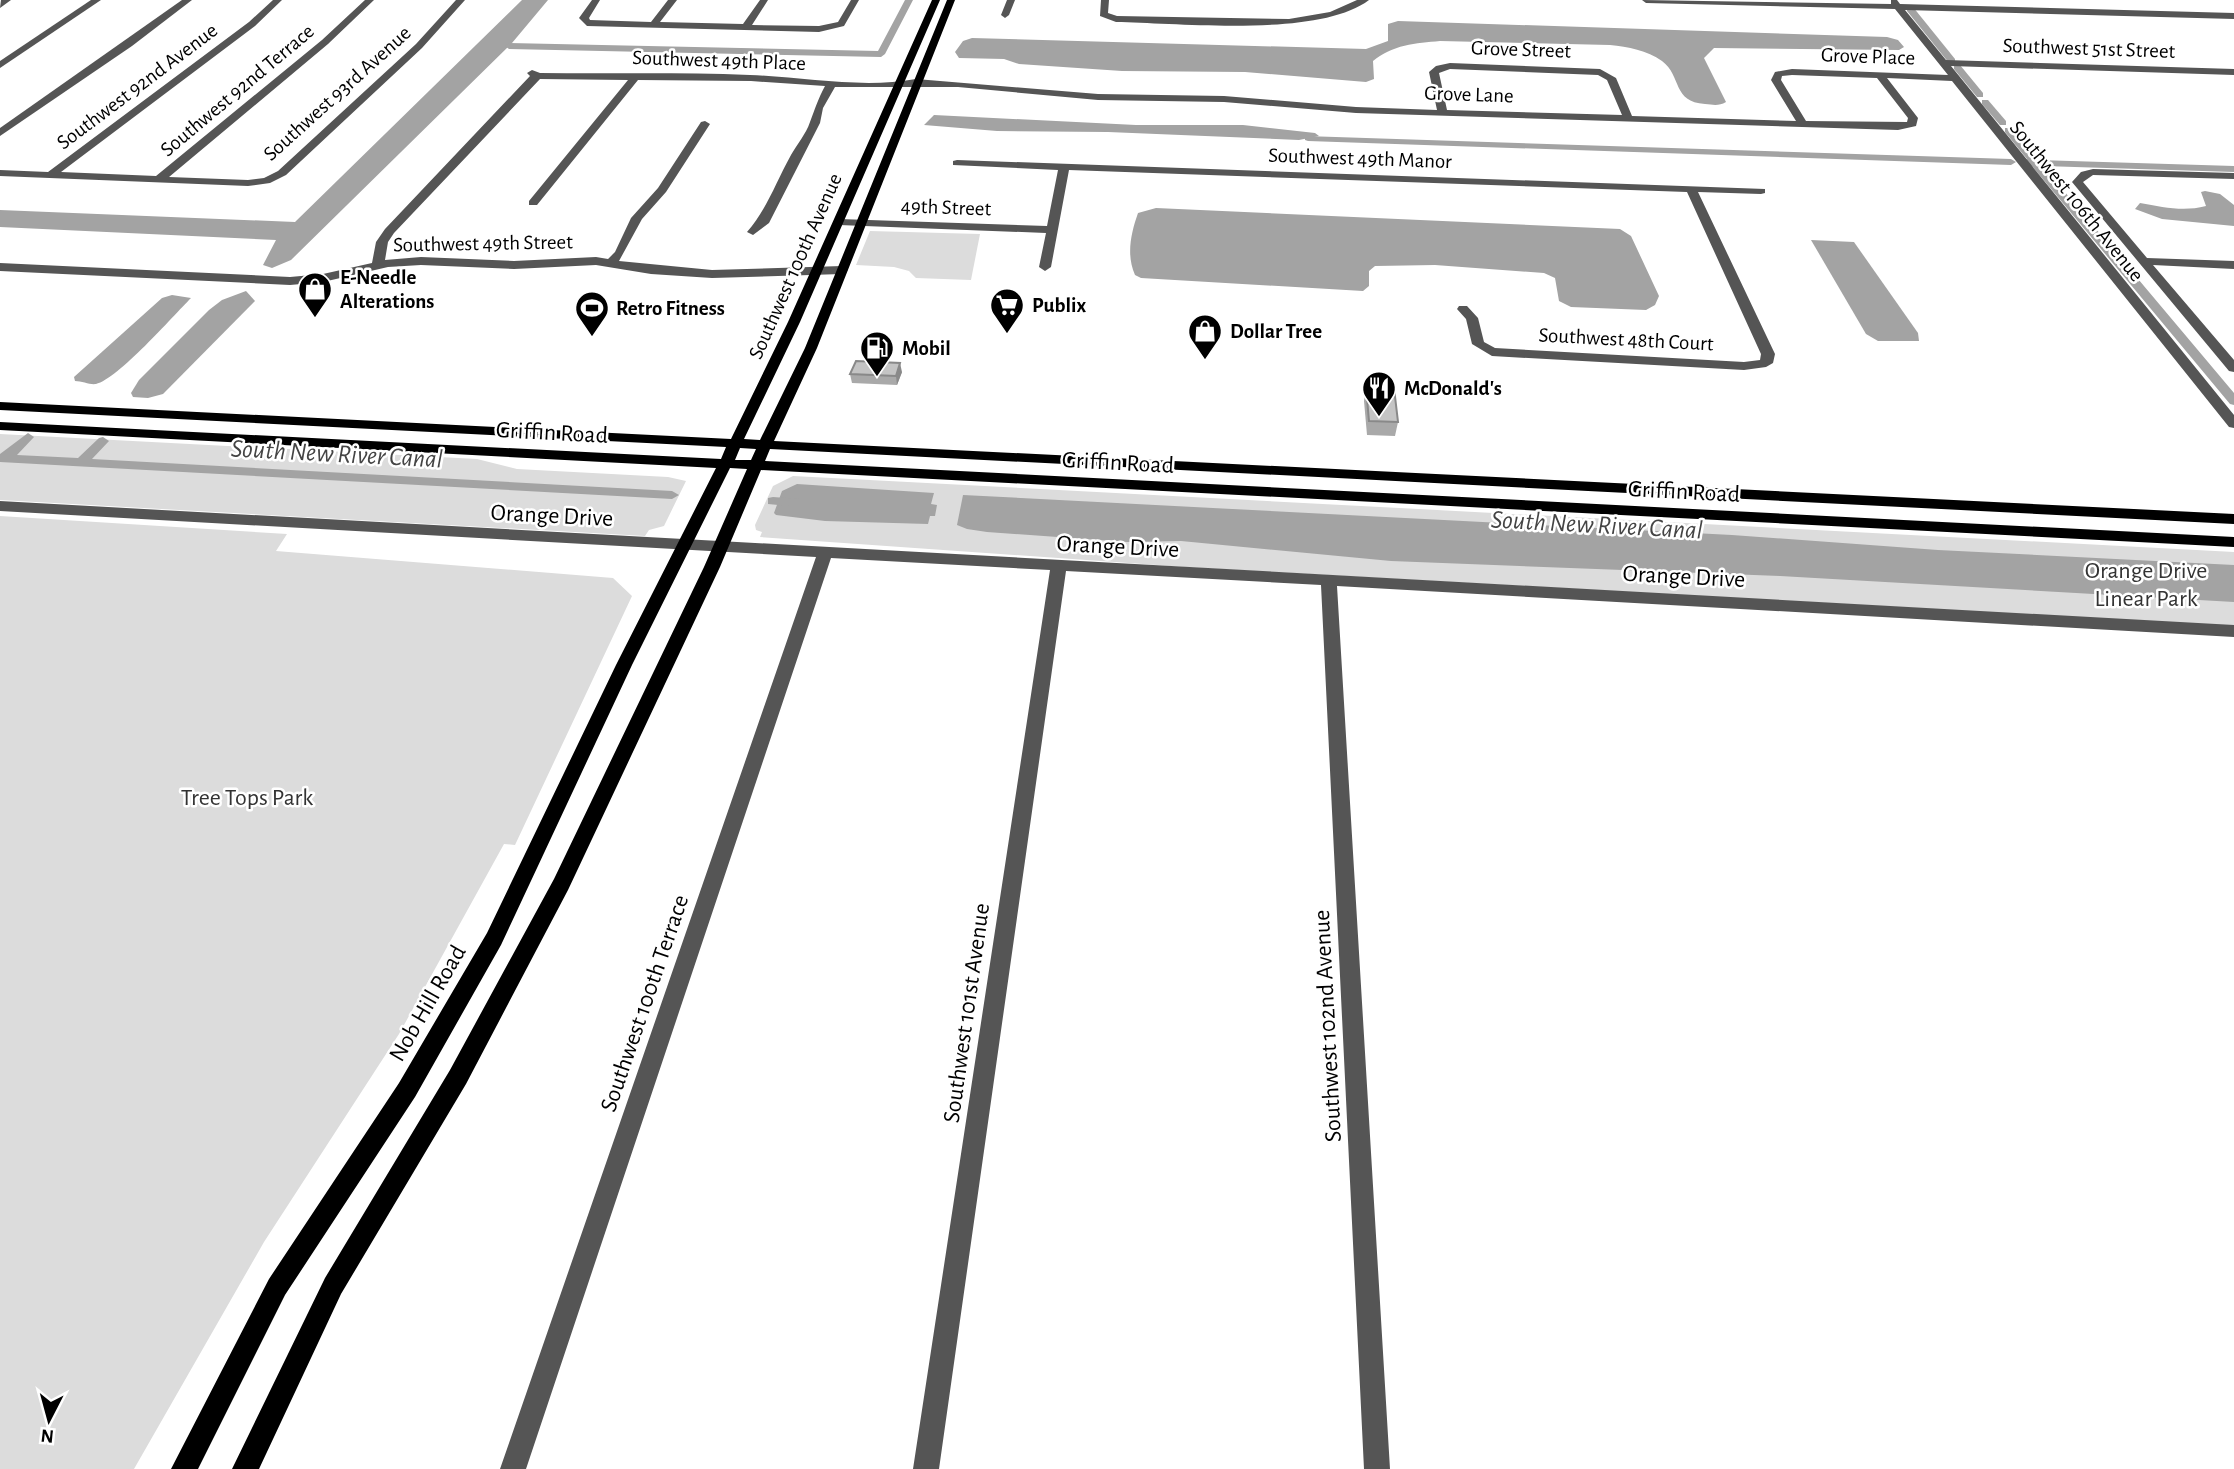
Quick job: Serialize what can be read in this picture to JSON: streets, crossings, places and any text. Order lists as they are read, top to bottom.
{
  "streets": {
    "main road": ["Southwest 100th Avenue", "Griffin Road", "Nob Hill Road"],
    "street": [
      "Southwest 51st Street",
      "Grove Street",
      "Grove Place",
      "Southwest 49th Place",
      "Southwest 92nd Avenue",
      "Southwest 92nd Terrace",
      "Southwest 93rd Avenue",
      "Grove Lane",
      "Southwest 49th Manor",
      "Southwest 106th Avenue",
      "49th Street",
      "Southwest 49th Street",
      "Southwest 48th Court",
      "Orange Drive",
      "Southwest 100th Terrace",
      "Southwest 101st Avenue",
      "Southwest 102nd Avenue"
    ]
  },
  "crossings": [
    ["Southwest 51st Street", "Southwest 106th Avenue"],
    ["Grove Street", "Grove Lane"],
    ["Grove Place", "Grove Lane"],
    ["Grove Place", "Southwest 106th Avenue"],
    ["Southwest 49th Place", "Grove Lane"],
    ["Southwest 49th Place", "Southwest 49th Street"],
    ["Southwest 49th Place", "Southwest 100th Avenue"],
    ["Southwest 92nd Terrace", "Southwest 93rd Avenue"],
    ["Grove Lane", "Southwest 100th Avenue"],
    ["Southwest 49th Manor", "Southwest 48th Court"],
    ["49th Street", "Southwest 100th Avenue"],
    ["Southwest 49th Street", "Southwest 100th Avenue"],
    ["Southwest 100th Avenue", "Griffin Road"],
    ["Southwest 100th Avenue", "Orange Drive"],
    ["Southwest 100th Avenue", "Nob Hill Road"],
    ["Orange Drive", "Nob Hill Road"],
    ["Orange Drive", "Southwest 100th Terrace"],
    ["Orange Drive", "Southwest 101st Avenue"],
    ["Orange Drive", "Southwest 102nd Avenue"]
  ],
  "water": ["South New River Canal"],
  "parks": ["Orange Drive Linear Park", "Tree Tops Park"],
  "places": {
    "shop": ["E-Needle Alterations", "Dollar Tree"],
    "supermarket": ["Publix"],
    "sports": ["Retro Fitness"],
    "fuel station": ["Mobil"],
    "restaurant": ["McDonald's"]
  },
  "north": "bottom"
}
